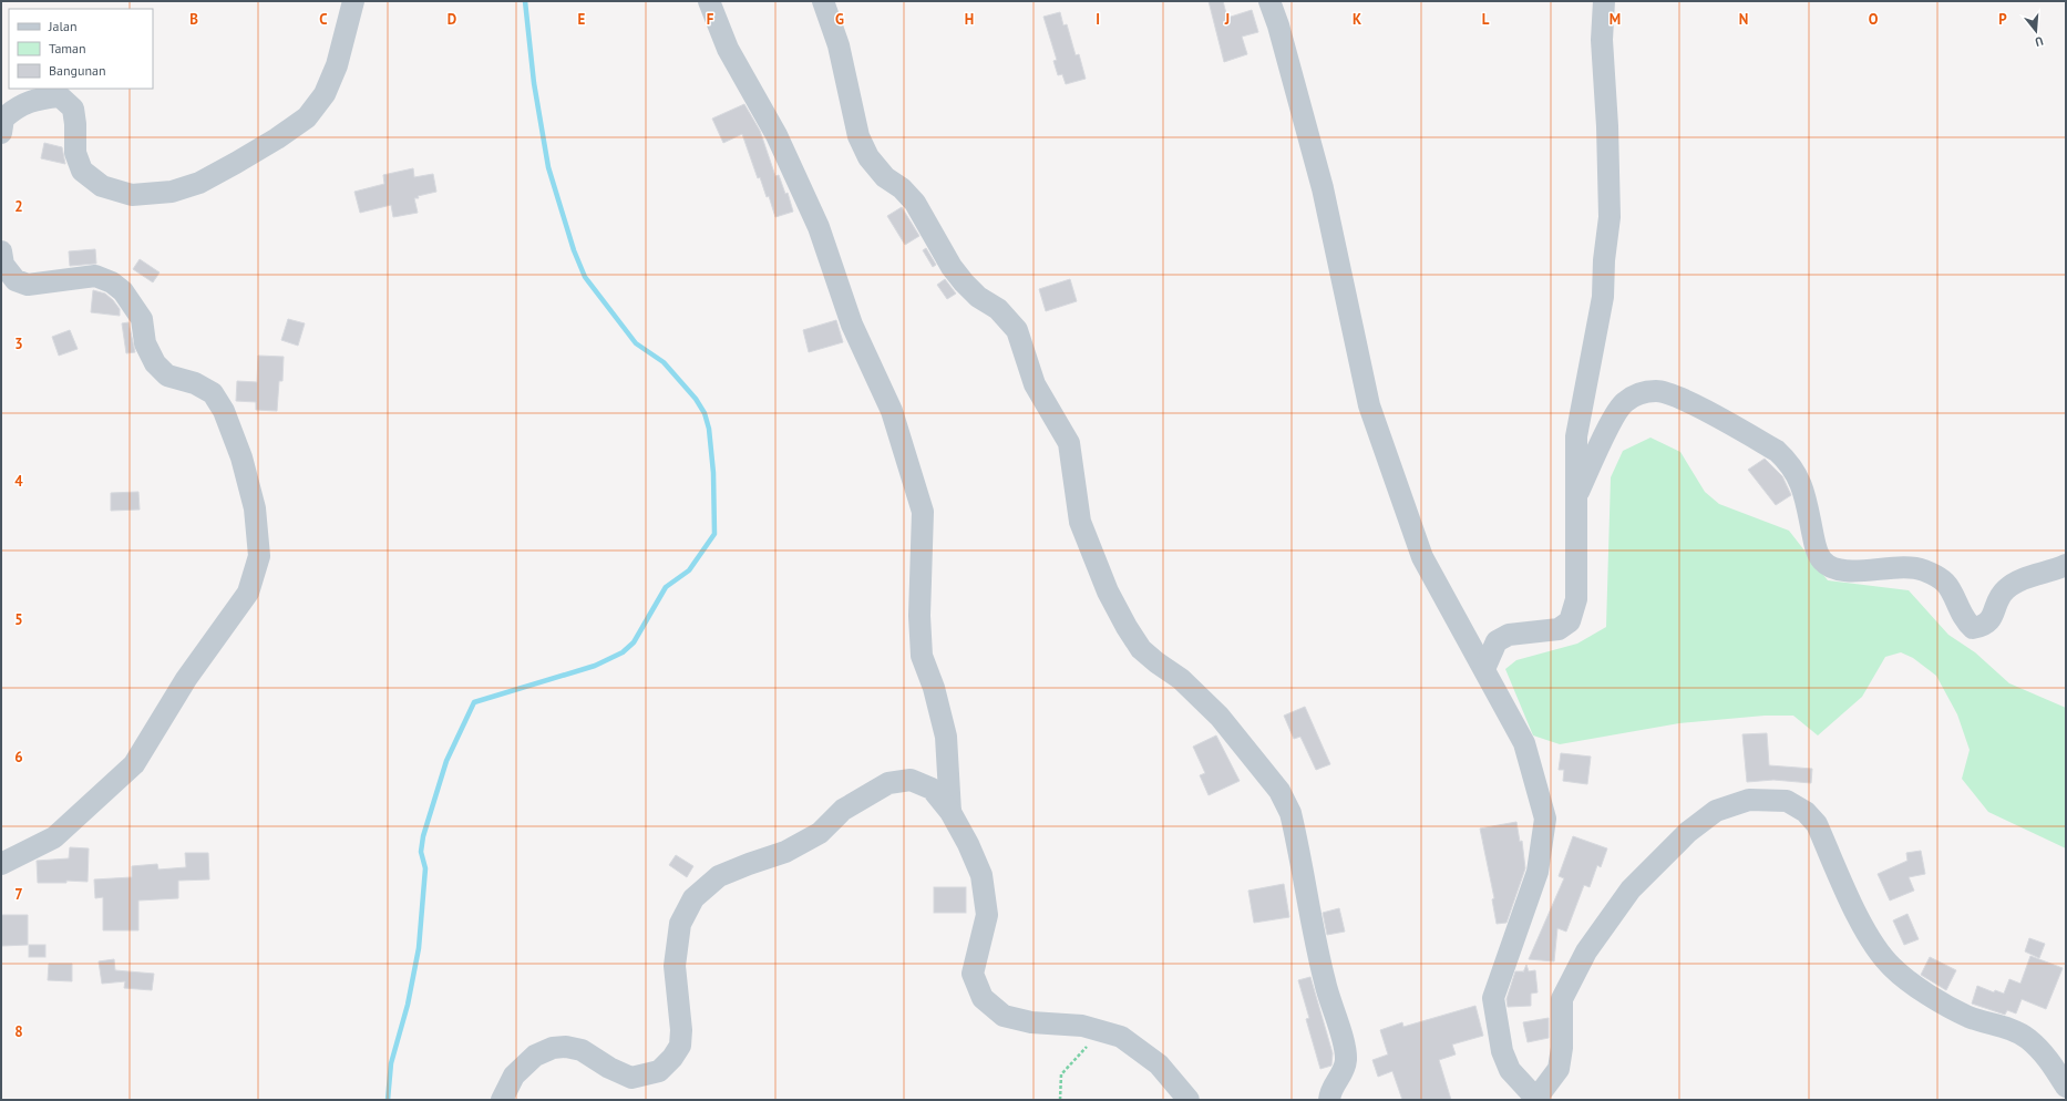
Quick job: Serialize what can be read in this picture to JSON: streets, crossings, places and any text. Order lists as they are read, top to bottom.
{
  "legend": ["Jalan", "Taman", "Bangunan"],
  "north": "bottom",
  "grid": {
    "columns": [
      "B",
      "C",
      "D",
      "E",
      "F",
      "G",
      "H",
      "I",
      "J",
      "K",
      "L",
      "M",
      "N",
      "O",
      "P"
    ],
    "rows": [
      "2",
      "3",
      "4",
      "5",
      "6",
      "7",
      "8"
    ]
  }
}
